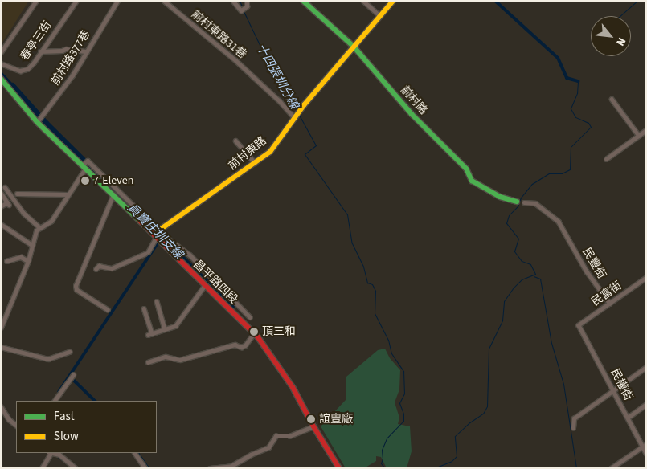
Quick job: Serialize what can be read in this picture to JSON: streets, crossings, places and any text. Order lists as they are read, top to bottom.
{
  "streets": {
    "street": [
      "前村東路31巷",
      "春亭三街",
      "前村路377巷",
      "前村路",
      "前村東路",
      "民豐街",
      "昌平路四段",
      "民富街",
      "民權街"
    ]
  },
  "crossings": [
    ["前村東路31巷", "前村東路"],
    ["前村路377巷", "昌平路四段"],
    ["前村路", "前村東路"],
    ["民豐街", "民富街"],
    ["民富街", "民權街"]
  ],
  "water": ["十四張圳分線", "員寶庄圳支線"],
  "places": ["7-Eleven", "頂三和", "誼豐廠"],
  "legend": ["Fast", "Slow"],
  "north": "bottom right"
}
